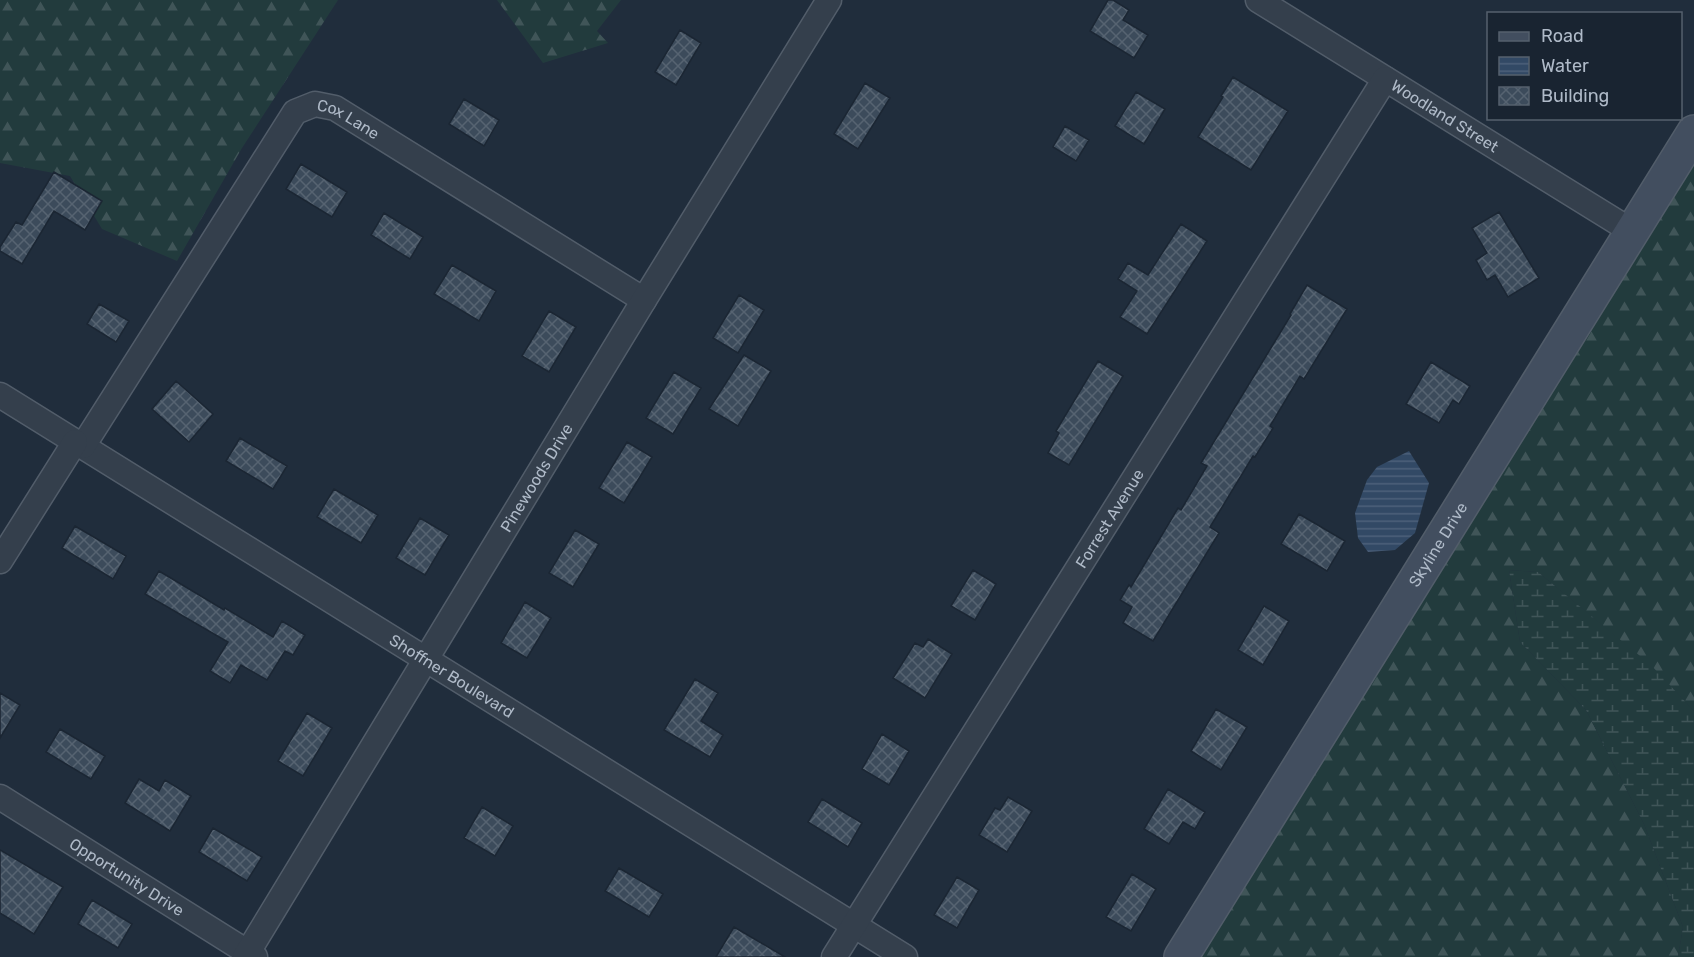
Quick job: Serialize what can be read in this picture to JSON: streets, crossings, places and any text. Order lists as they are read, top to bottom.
{
  "streets": {
    "street": [
      "Woodland Street",
      "Cox Lane",
      "Pinewoods Drive",
      "Forrest Avenue",
      "Skyline Drive",
      "Shoffner Boulevard",
      "Opportunity Drive"
    ]
  },
  "crossings": [
    ["Woodland Street", "Forrest Avenue"],
    ["Woodland Street", "Skyline Drive"],
    ["Cox Lane", "Pinewoods Drive"],
    ["Cox Lane", "Shoffner Boulevard"],
    ["Pinewoods Drive", "Shoffner Boulevard"],
    ["Pinewoods Drive", "Opportunity Drive"],
    ["Forrest Avenue", "Shoffner Boulevard"]
  ],
  "legend": ["Road", "Water", "Building"]
}
